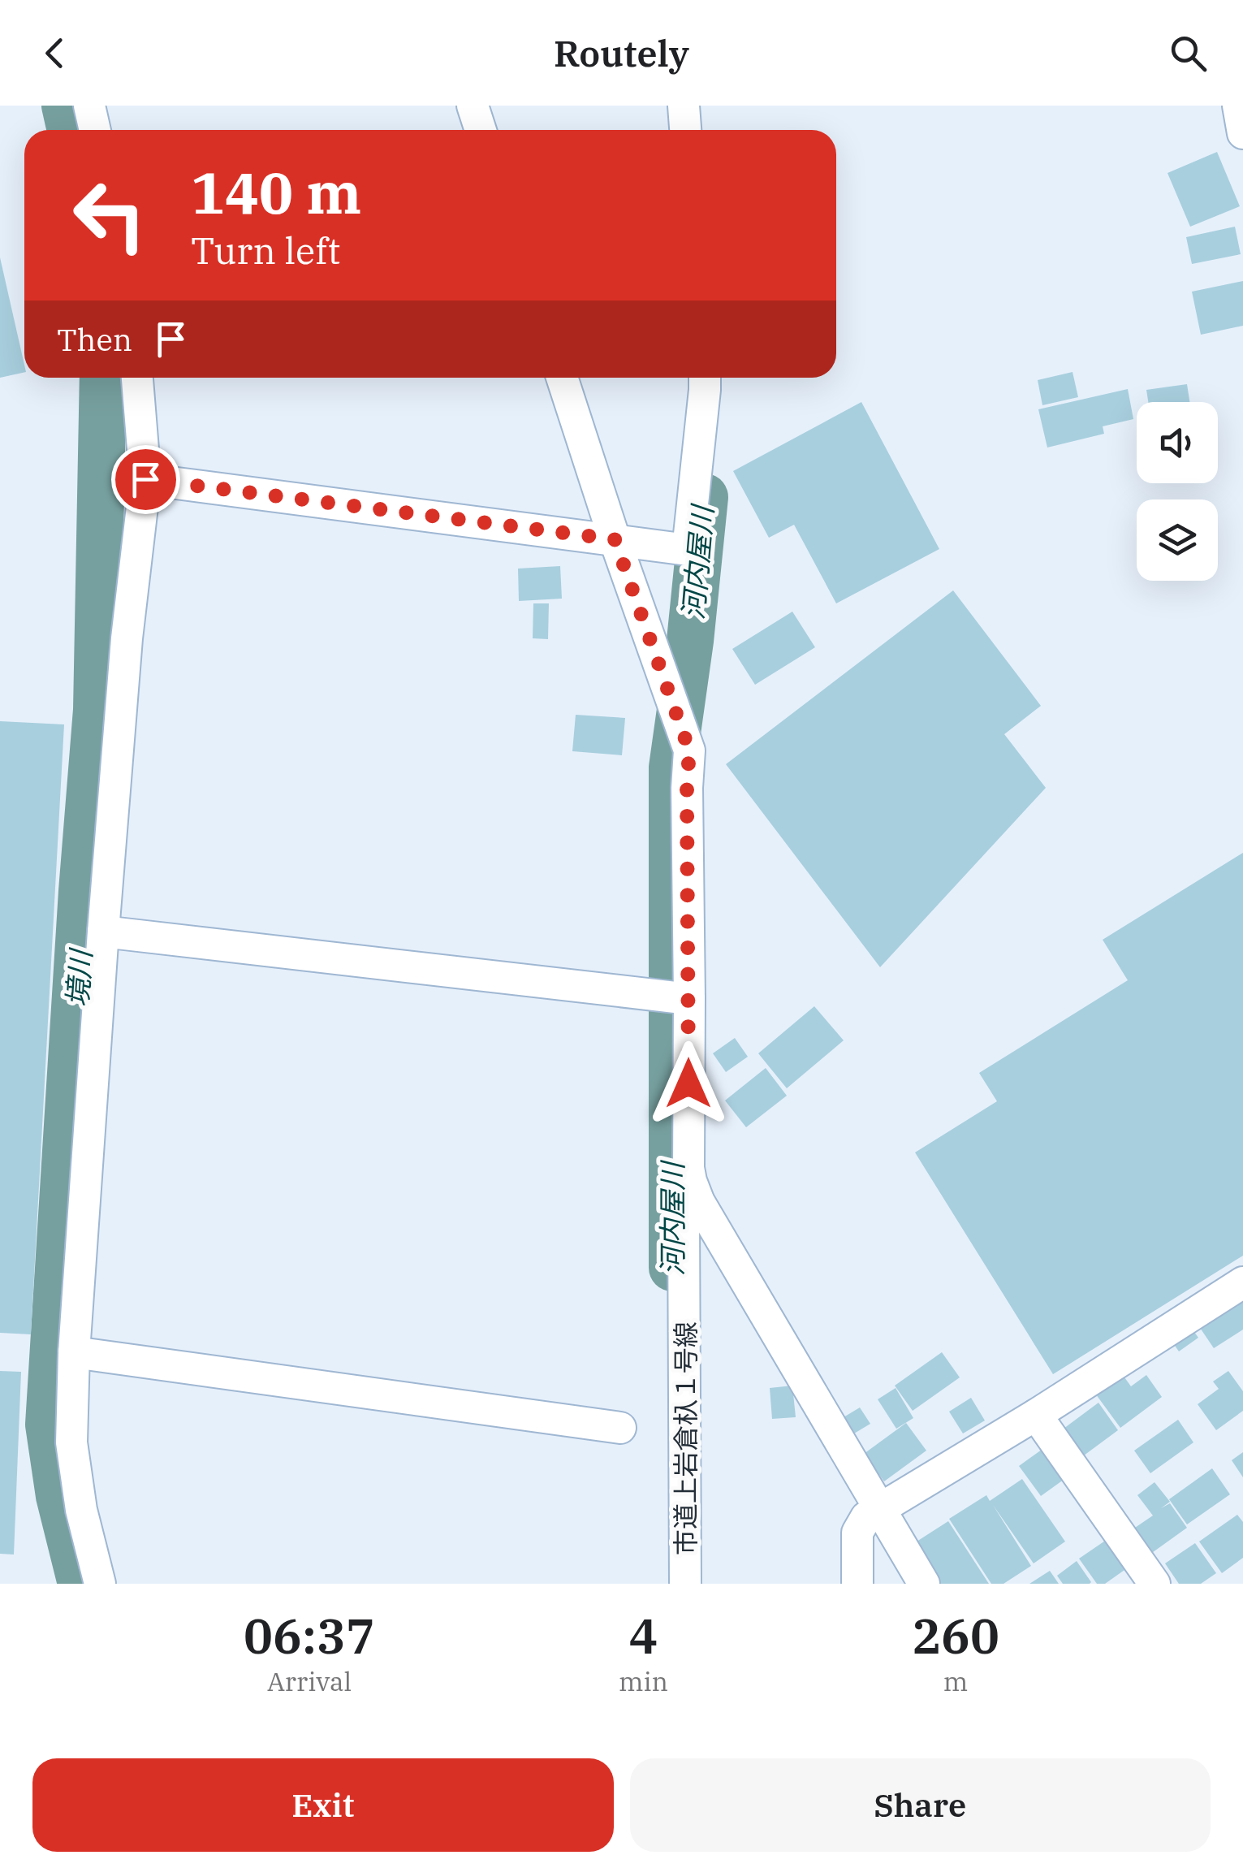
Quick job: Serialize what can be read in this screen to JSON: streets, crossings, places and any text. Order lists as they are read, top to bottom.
{
  "streets": {
    "street": ["市道上岩倉杁１号線"]
  },
  "water": ["河内屋川", "境川"],
  "page": {
    "header": "Routely",
    "turn": ["140 m", "Turn left"],
    "then": "Then",
    "eta": [
      "06:37",
      "Arrival",
      "4",
      "min",
      "260",
      "m"
    ],
    "buttons": ["Exit", "Share"]
  }
}
